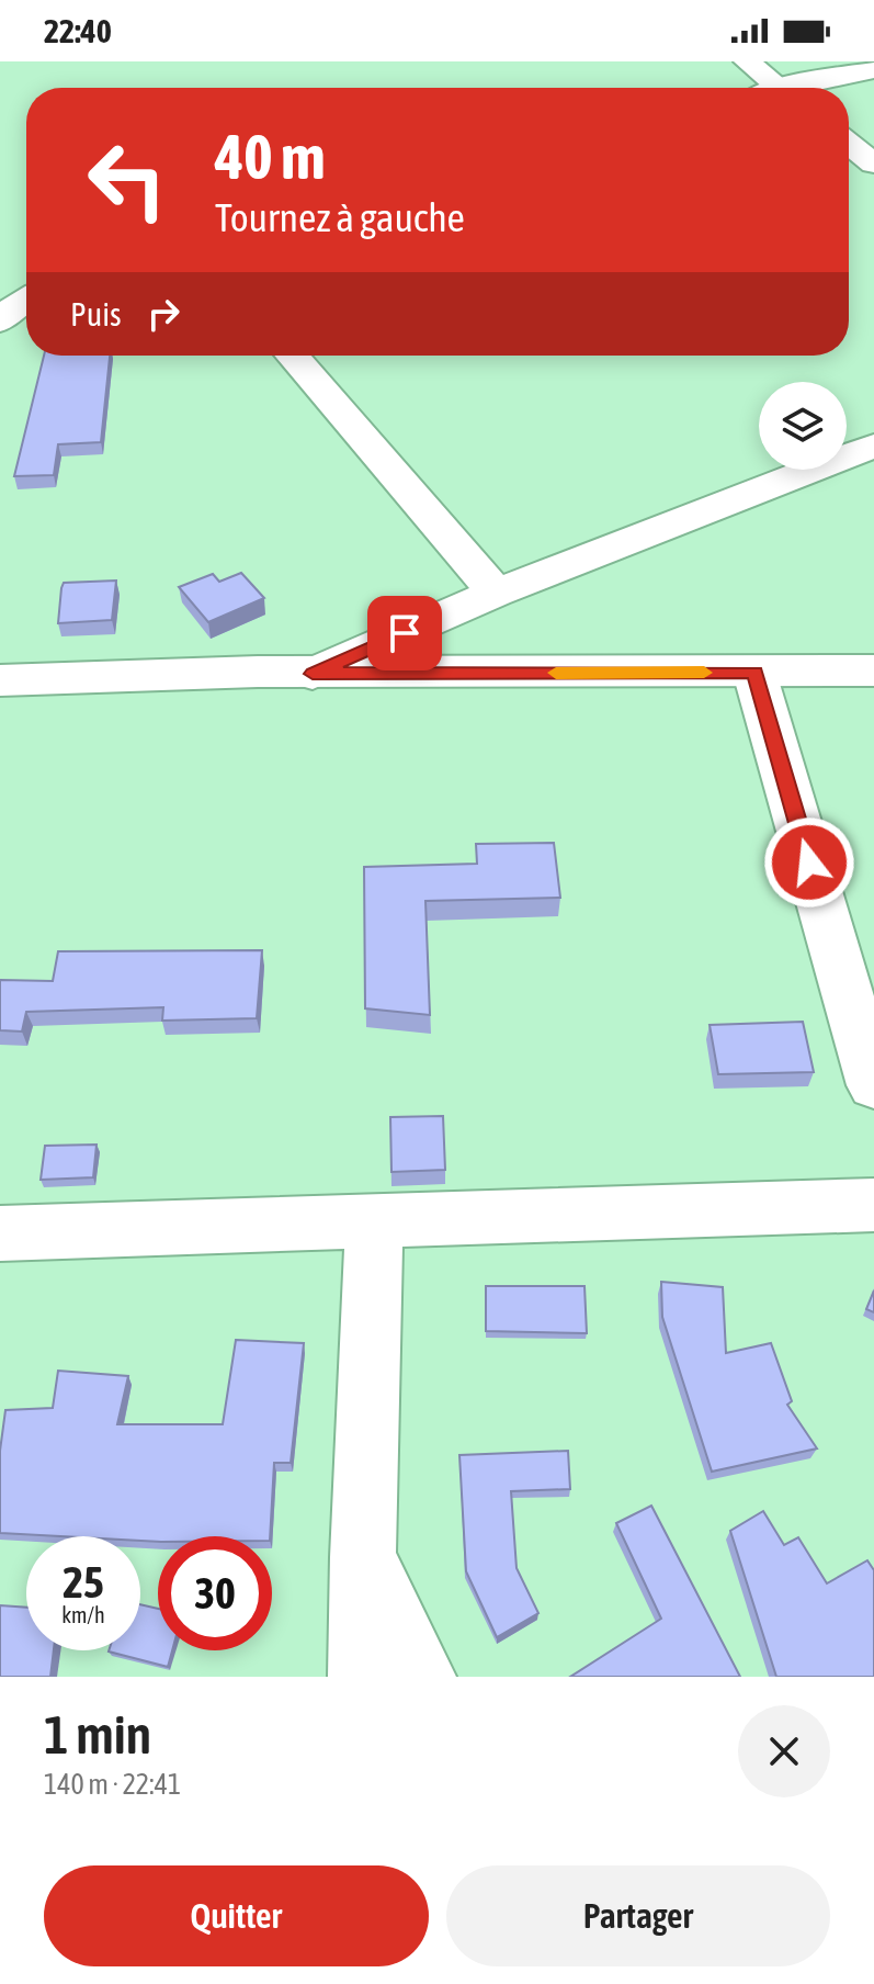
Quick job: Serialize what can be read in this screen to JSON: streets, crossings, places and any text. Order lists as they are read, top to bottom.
{
  "page": {
    "status": "22:40",
    "turn": ["40 m", "Tournez à gauche"],
    "then": "Puis",
    "speed": "25 km/h",
    "limit": "30",
    "heading": ["1 min", "140 m · 22:41"],
    "buttons": ["Quitter", "Partager"]
  }
}
